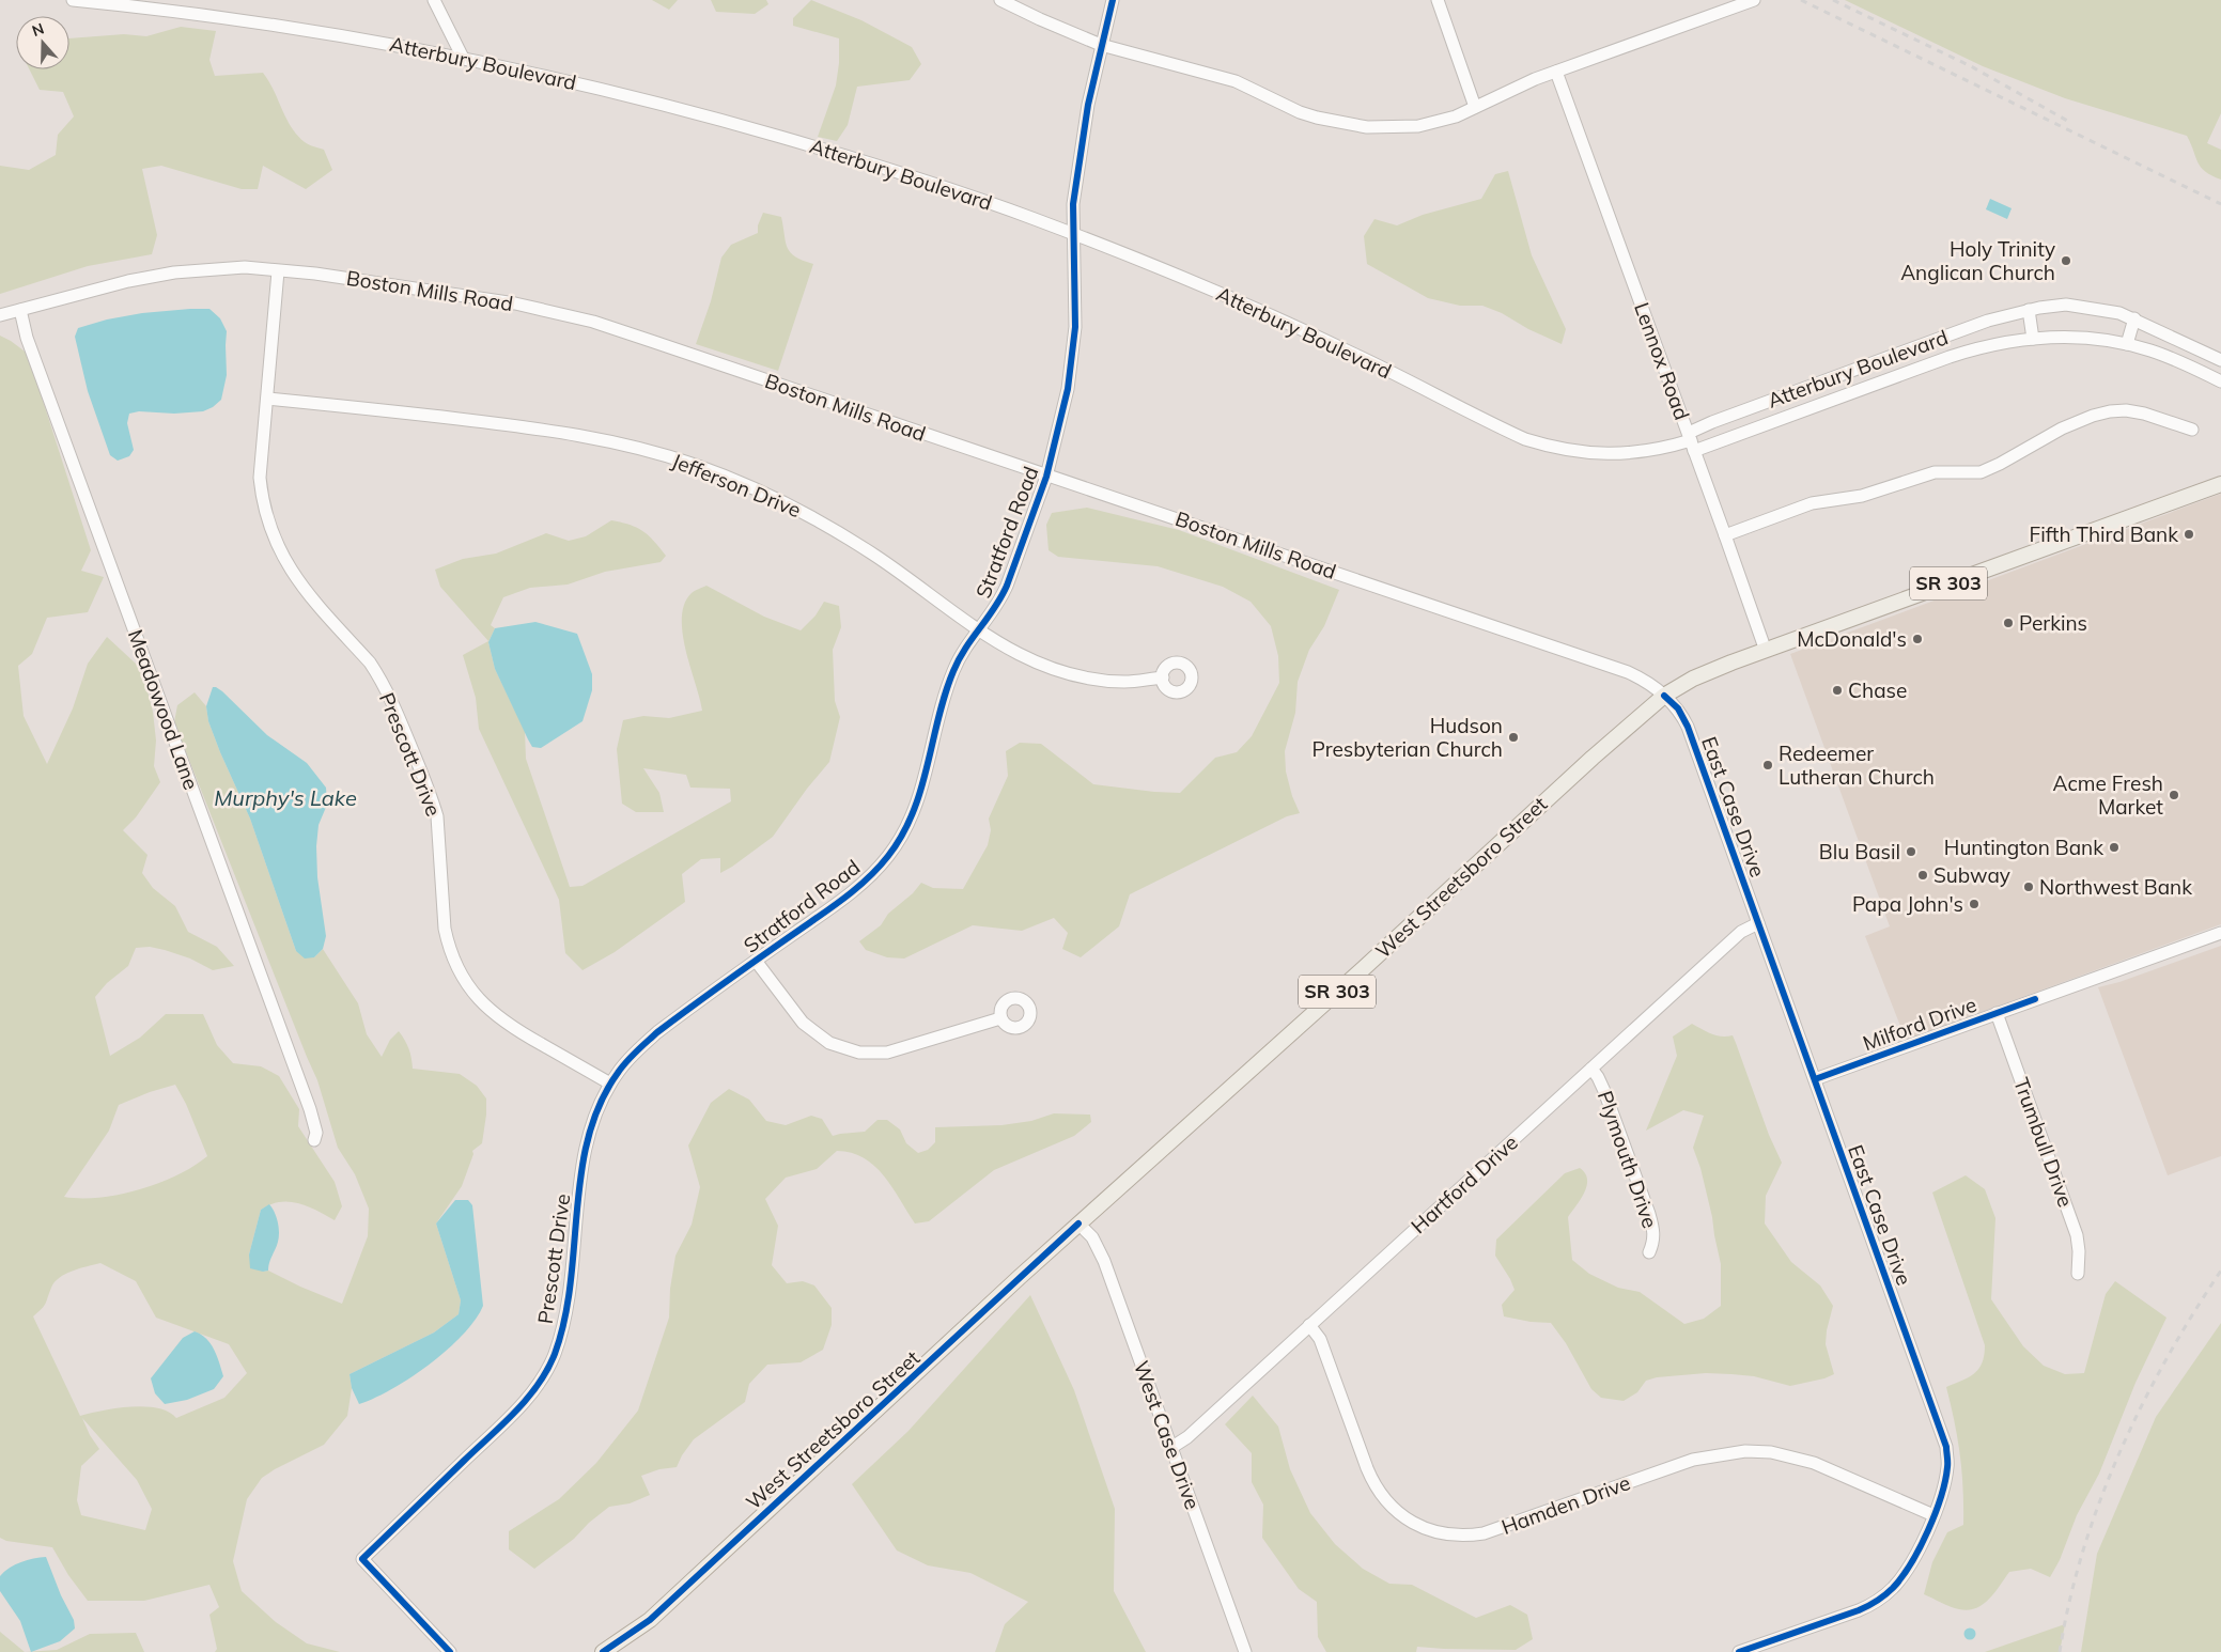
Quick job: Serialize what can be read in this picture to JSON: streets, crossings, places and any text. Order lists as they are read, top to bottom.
{
  "streets": {
    "main road": ["SR 303", "West Streetsboro Street"],
    "street": [
      "Atterbury Boulevard",
      "Boston Mills Road",
      "Lennox Road",
      "Jefferson Drive",
      "Stratford Road",
      "Meadowood Lane",
      "Prescott Drive",
      "East Case Drive",
      "Milford Drive",
      "Trumbull Drive",
      "Plymouth Drive",
      "Hartford Drive",
      "West Case Drive",
      "Hamden Drive"
    ]
  },
  "crossings": [
    ["Atterbury Boulevard", "Lennox Road"],
    ["Atterbury Boulevard", "Stratford Road"],
    ["Boston Mills Road", "Stratford Road"],
    ["Boston Mills Road", "Meadowood Lane"],
    ["Boston Mills Road", "Prescott Drive"],
    ["Boston Mills Road", "East Case Drive"],
    ["Boston Mills Road", "West Streetsboro Street"],
    ["Lennox Road", "West Streetsboro Street"],
    ["Jefferson Drive", "Stratford Road"],
    ["Jefferson Drive", "Prescott Drive"],
    ["Stratford Road", "Prescott Drive"],
    ["East Case Drive", "West Streetsboro Street"],
    ["East Case Drive", "Milford Drive"],
    ["East Case Drive", "Hartford Drive"],
    ["East Case Drive", "Hamden Drive"],
    ["West Streetsboro Street", "West Case Drive"],
    ["Milford Drive", "Trumbull Drive"],
    ["Plymouth Drive", "Hartford Drive"],
    ["Hartford Drive", "West Case Drive"],
    ["Hartford Drive", "Hamden Drive"]
  ],
  "water": ["Murphy's Lake"],
  "places": [
    "Holy Trinity Anglican Church",
    "Fifth Third Bank",
    "Perkins",
    "McDonald's",
    "Chase",
    "Hudson Presbyterian Church",
    "Redeemer Lutheran Church",
    "Acme Fresh Market",
    "Huntington Bank",
    "Blu Basil",
    "Subway",
    "Northwest Bank",
    "Papa John's"
  ],
  "north": "top"
}
